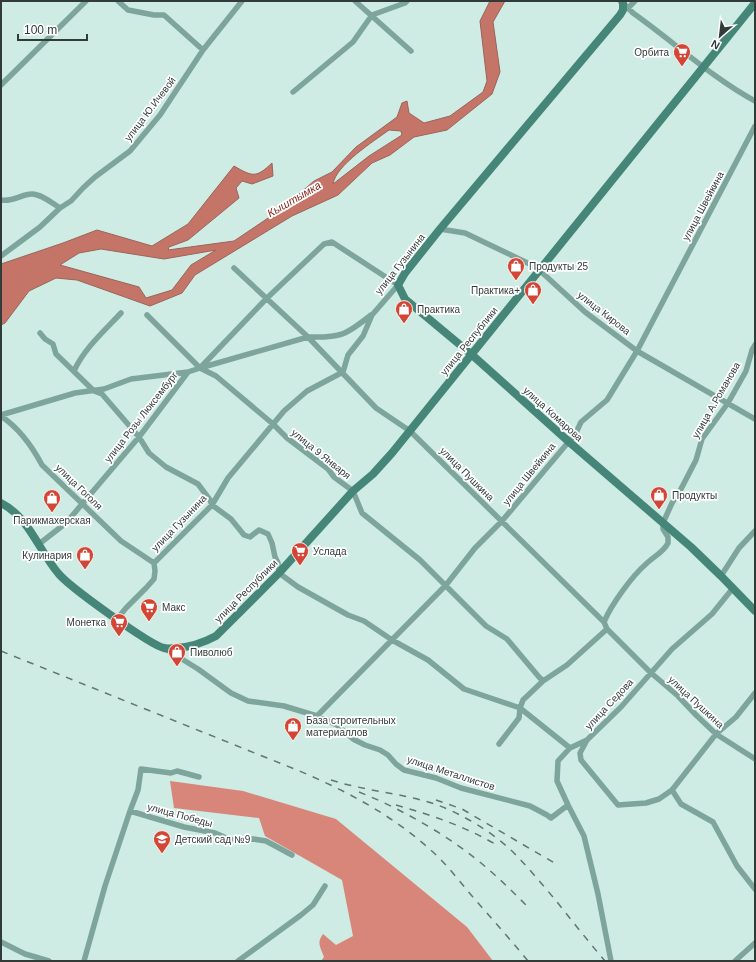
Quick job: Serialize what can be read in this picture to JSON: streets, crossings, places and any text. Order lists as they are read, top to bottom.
{
  "streets": {
    "main road": [
      "улица Гузынина",
      "улица Республики",
      "улица Комарова",
      "улица Металлистов"
    ],
    "street": [
      "улица Ю.Ичевой",
      "улица Швейкина",
      "улица Кирова",
      "улица А.Романова",
      "улица Розы Люксембург",
      "улица 9 Января",
      "улица Пушкина",
      "улица Гоголя",
      "улица Седова",
      "улица Победы"
    ]
  },
  "crossings": [
    ["улица Швейкина", "улица Кирова"],
    ["улица Швейкина", "улица Комарова"],
    ["улица Швейкина", "улица 9 Января"],
    ["улица Швейкина", "улица Пушкина"],
    ["улица Швейкина", "улица Металлистов"],
    ["улица Гузынина", "улица Кирова"],
    ["улица Гузынина", "улица Комарова"],
    ["улица Гузынина", "улица 9 Января"],
    ["улица Гузынина", "улица Пушкина"],
    ["улица Гузынина", "улица Гоголя"],
    ["улица Гузынина", "улица Металлистов"],
    ["улица Кирова", "улица Республики"],
    ["улица Кирова", "улица А.Романова"],
    ["улица Республики", "улица Комарова"],
    ["улица Республики", "улица 9 Января"],
    ["улица Республики", "улица Пушкина"],
    ["улица Республики", "улица Металлистов"],
    ["улица А.Романова", "улица Комарова"],
    ["улица Комарова", "улица Розы Люксембург"],
    ["улица Комарова", "улица Седова"],
    ["улица Розы Люксембург", "улица 9 Января"],
    ["улица Розы Люксембург", "улица Пушкина"],
    ["улица Розы Люксембург", "улица Гоголя"],
    ["улица Розы Люксембург", "улица Металлистов"],
    ["улица Пушкина", "улица Седова"],
    ["улица Седова", "улица Металлистов"]
  ],
  "water": ["Кыштымка"],
  "places": {
    "supermarket": [
      "Орбита",
      "Услада",
      "Макс",
      "Монетка"
    ],
    "shop": [
      "Продукты 25",
      "Практика+",
      "Практика",
      "Продукты",
      "Парикмахерская",
      "Кулинария",
      "Пиволюб",
      "База cтроительных материаллов"
    ],
    "school or university": ["Детский сад №9"]
  },
  "scale_bar": "100 m",
  "north": "bottom left"
}
